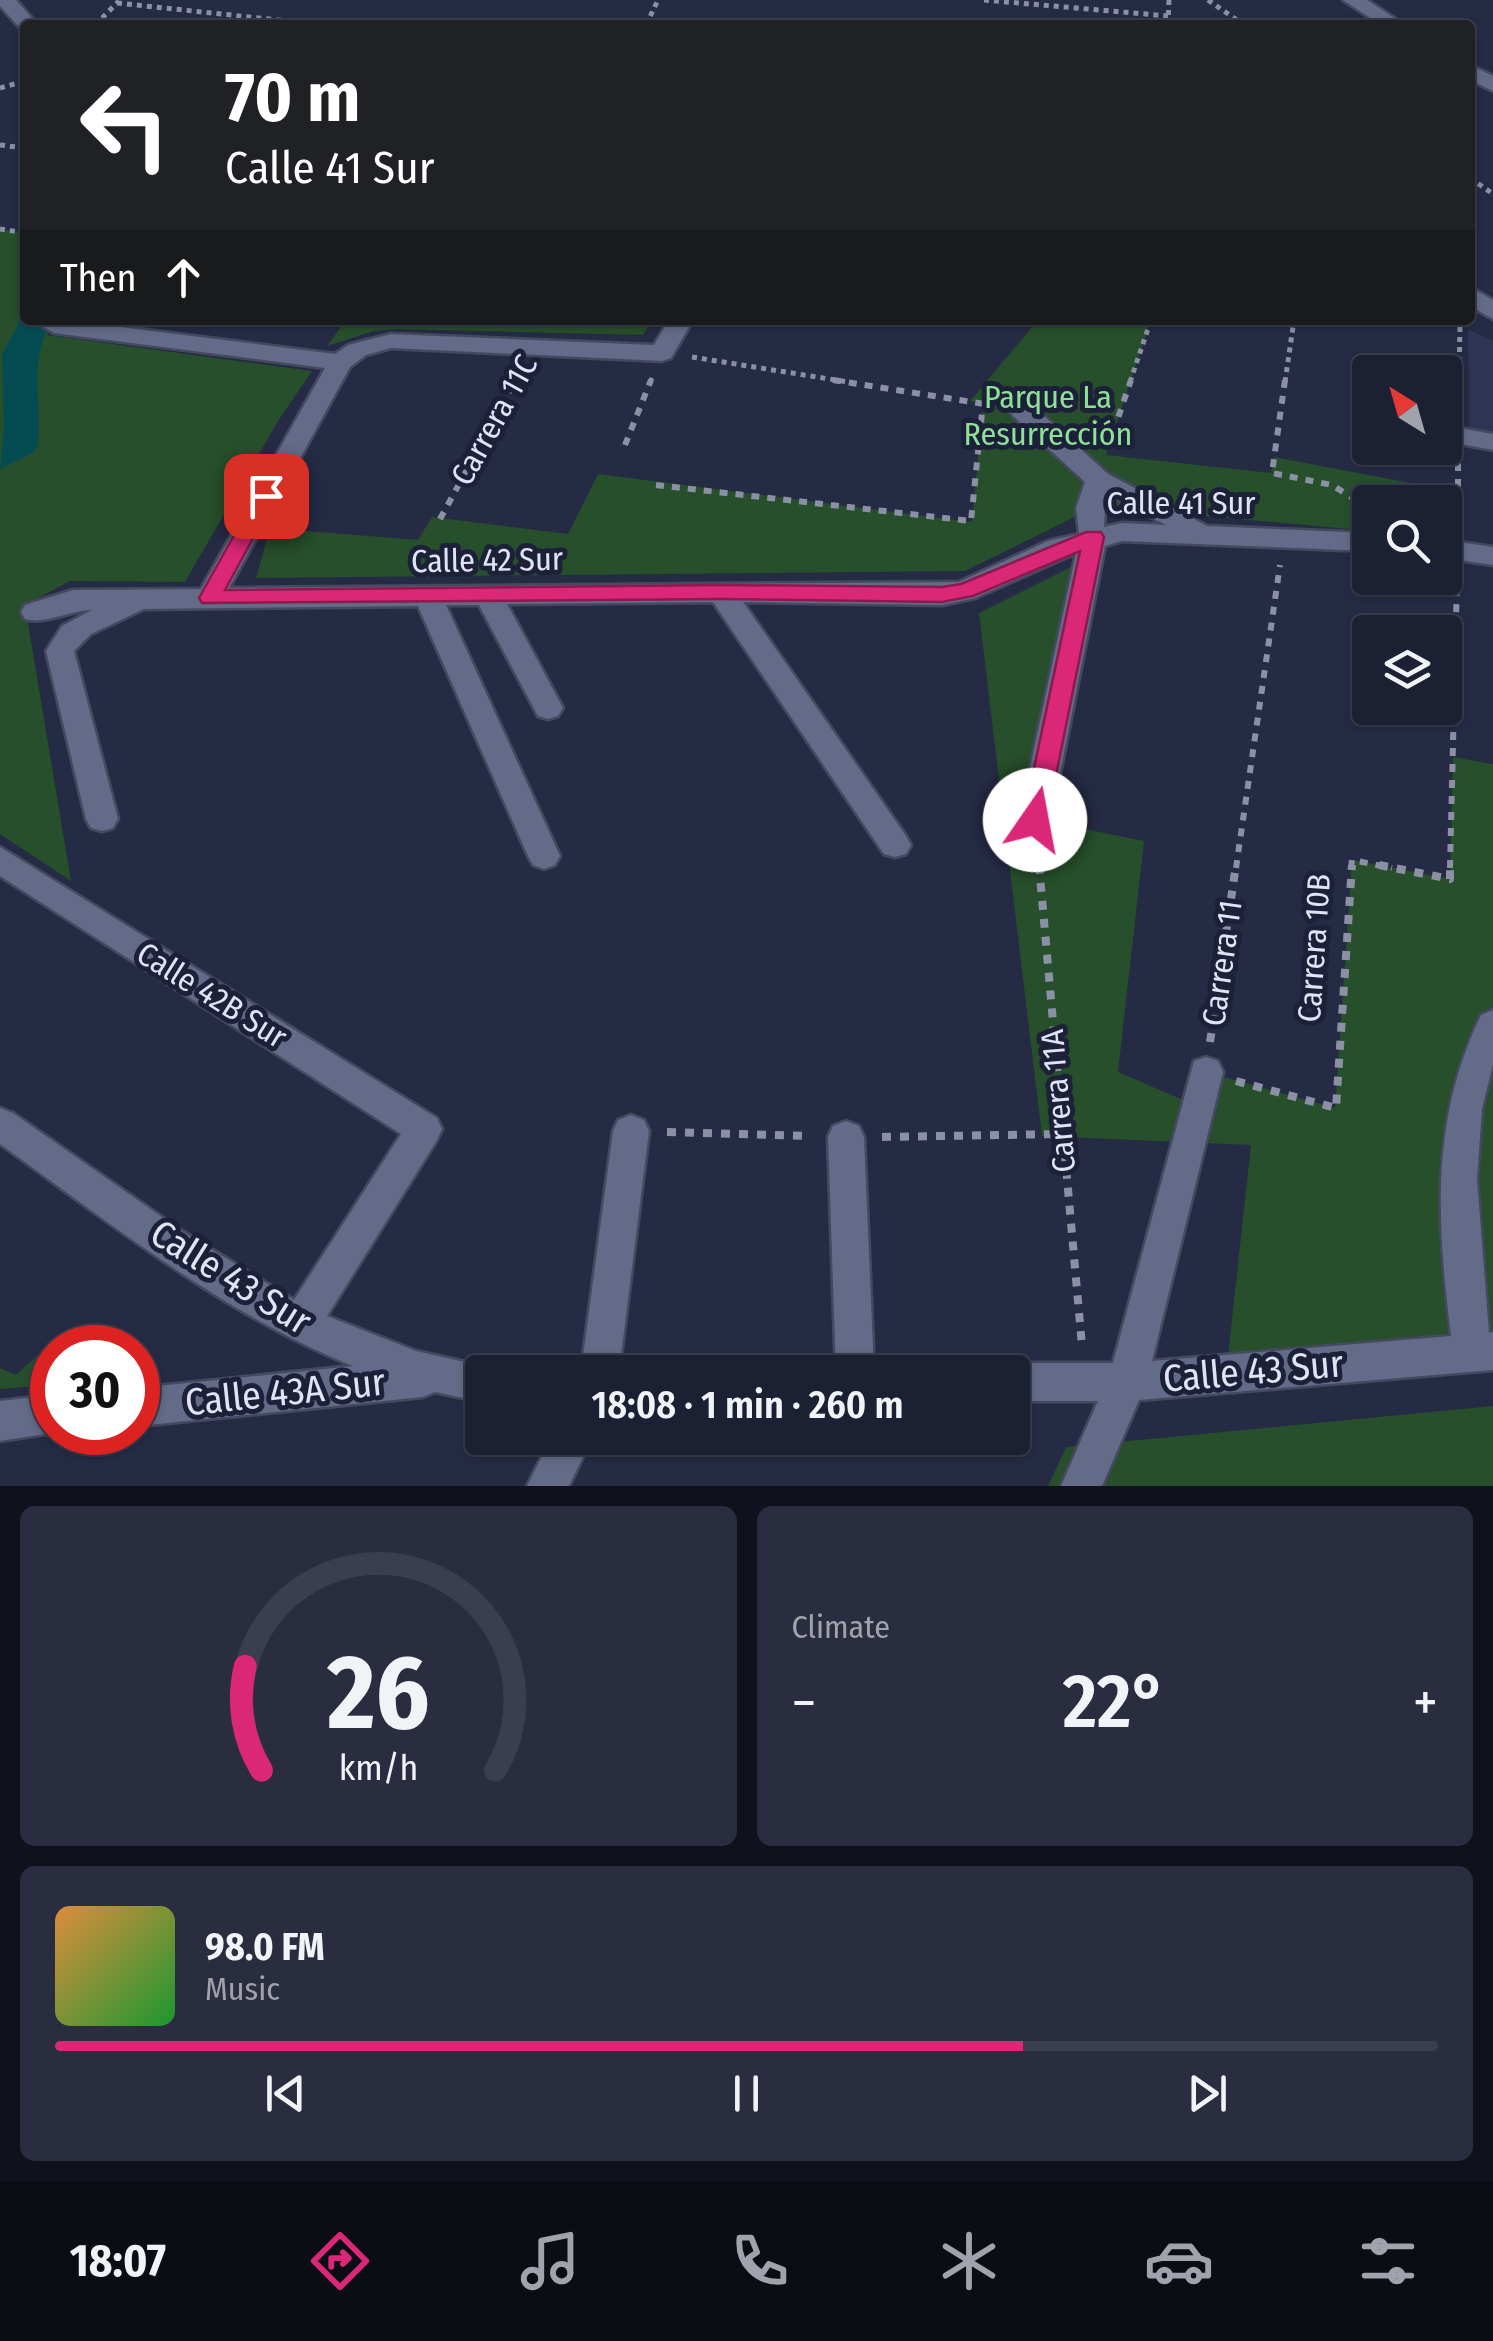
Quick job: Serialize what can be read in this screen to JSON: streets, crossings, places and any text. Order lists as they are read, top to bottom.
{
  "streets": {
    "street": [
      "Calle 41 Sur",
      "Calle 42 Sur",
      "Carrera 11",
      "Calle 42B Sur",
      "Calle 43 Sur",
      "Calle 43A Sur"
    ],
    "path": ["Carrera 11C", "Carrera 10B", "Carrera 11A"]
  },
  "crossings": [
    ["Calle 41 Sur", "Calle 42 Sur"],
    ["Calle 41 Sur", "Carrera 11"],
    ["Carrera 10B", "Carrera 11"],
    ["Carrera 11", "Calle 43 Sur"],
    ["Calle 42B Sur", "Calle 43 Sur"],
    ["Carrera 11A", "Calle 43 Sur"],
    ["Calle 43 Sur", "Calle 43A Sur"]
  ],
  "parks": ["Parque La Resurrección"],
  "north": "top left",
  "page": {
    "turn": ["70 m", "Calle 41 Sur"],
    "then": "Then",
    "limit": "30",
    "trip": "18:08 · 1 min · 260 m",
    "tile": "Climate",
    "heat": ["−", "22°", "+"],
    "song": ["98.0 FM", "Music"],
    "tabs": "18:07",
    "gauge": ["26", "km/h"]
  }
}
